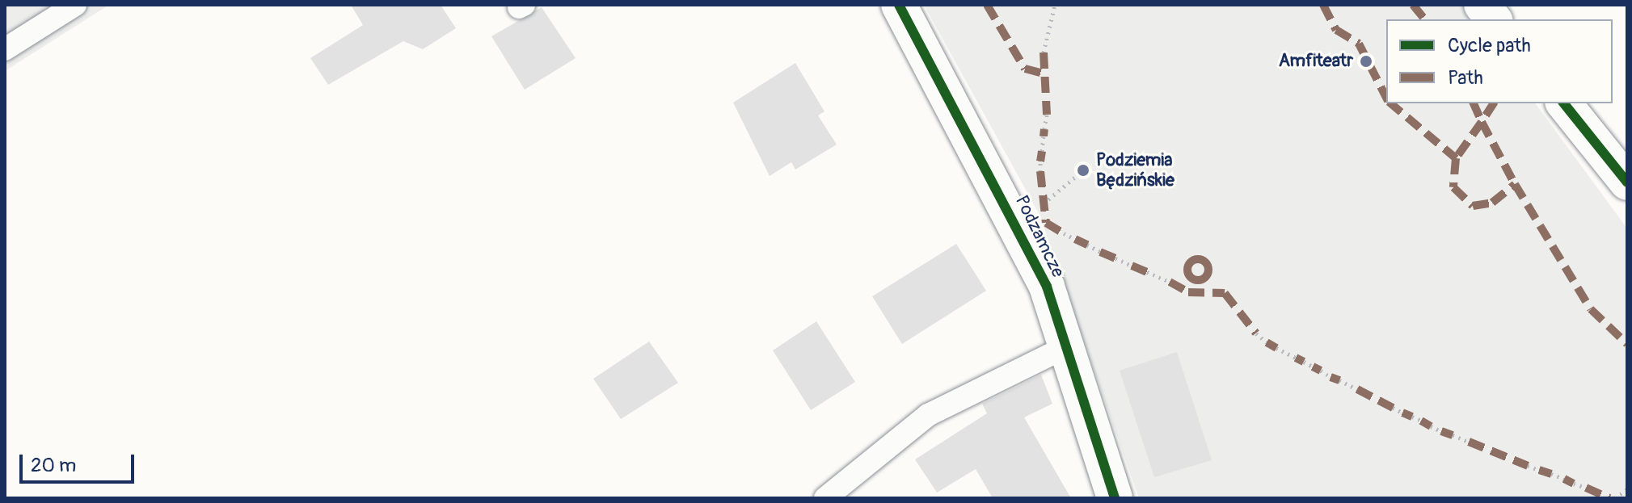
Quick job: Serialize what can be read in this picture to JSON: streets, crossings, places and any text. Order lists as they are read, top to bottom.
{
  "streets": {
    "street": ["Podzamcze"]
  },
  "places": ["Amfiteatr", "Podziemia Będzińskie"],
  "legend": ["Cycle path", "Path"],
  "scale_bar": "20 m"
}
